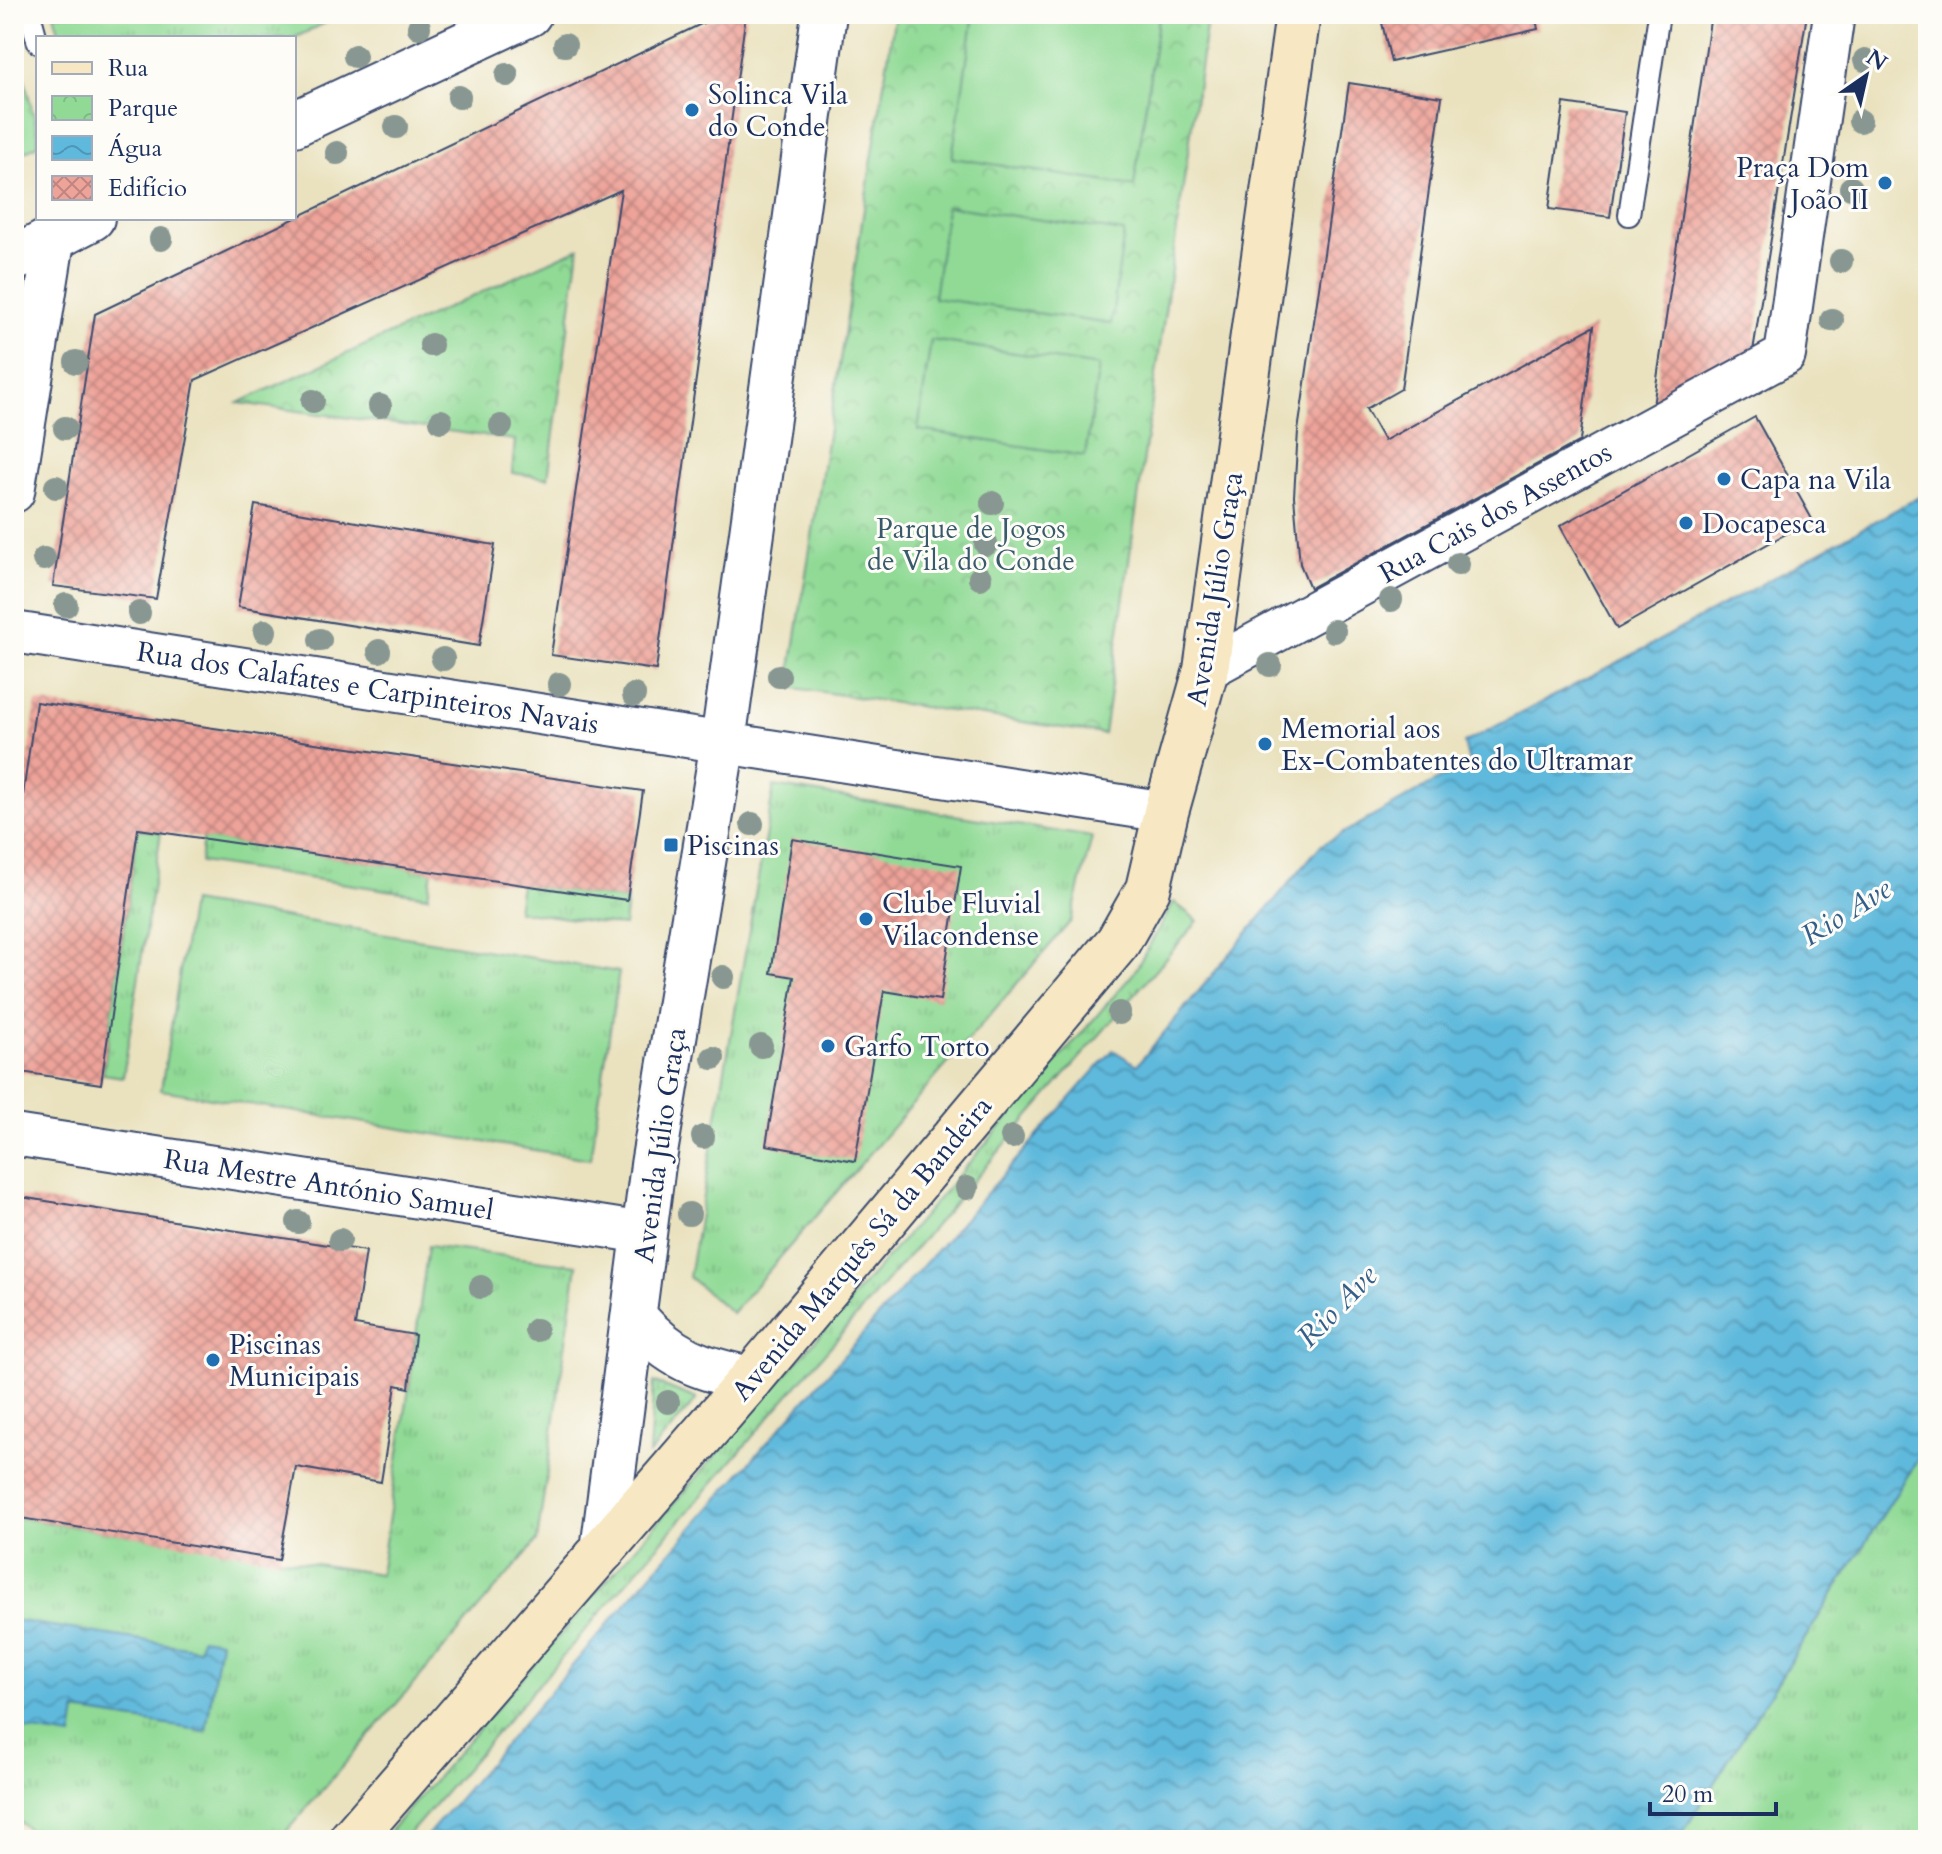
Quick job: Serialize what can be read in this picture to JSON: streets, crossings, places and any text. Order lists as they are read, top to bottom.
{
  "streets": {
    "main road": ["Avenida Júlio Graça", "Avenida Marquês Sá da Bandeira"],
    "street": ["Rua Cais dos Assentos", "Rua dos Calafates e Carpinteiros Navais", "Rua Mestre António Samuel"]
  },
  "crossings": [
    ["Rua Cais dos Assentos", "Avenida Júlio Graça"],
    ["Avenida Júlio Graça", "Rua dos Calafates e Carpinteiros Navais"],
    ["Avenida Júlio Graça", "Rua Mestre António Samuel"],
    ["Avenida Júlio Graça", "Avenida Marquês Sá da Bandeira"]
  ],
  "water": ["Rio Ave"],
  "parks": ["Parque de Jogos de Vila do Conde"],
  "places": {
    "other": [
      "Solinca Vila do Conde",
      "Praça Dom João II",
      "Capa na Vila",
      "Docapesca",
      "Memorial aos Ex-Combatentes do Ultramar",
      "Clube Fluvial Vilacondense",
      "Garfo Torto",
      "Piscinas Municipais"
    ],
    "transit": ["Piscinas"]
  },
  "legend": [
    "Rua",
    "Parque",
    "Água",
    "Edifício"
  ],
  "scale_bar": "20 m",
  "north": "top right"
}
